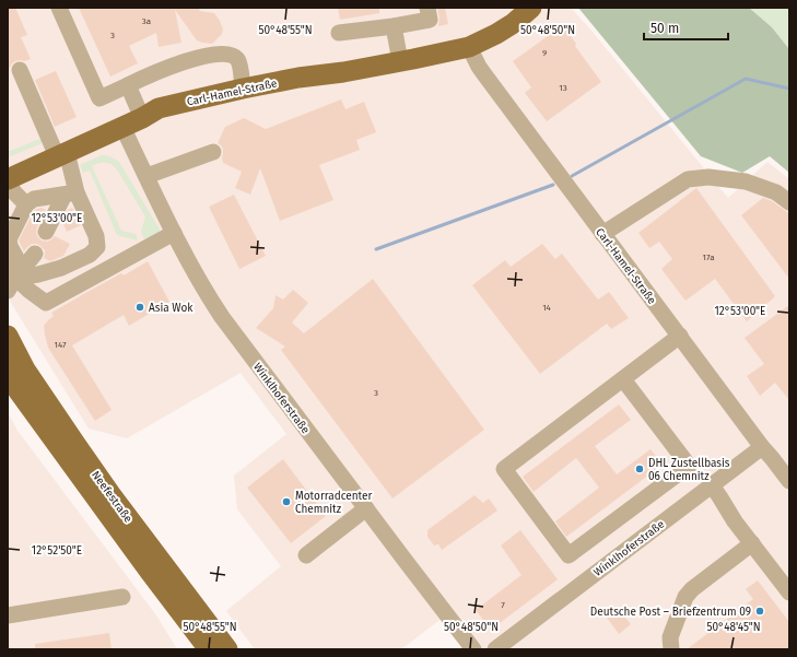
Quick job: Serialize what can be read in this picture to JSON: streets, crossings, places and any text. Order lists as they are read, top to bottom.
{
  "streets": {
    "main road": ["Carl-Hamel-Straße", "Neefestraße"],
    "street": ["Winklhoferstraße"]
  },
  "crossings": [
    ["Carl-Hamel-Straße", "Winklhoferstraße"]
  ],
  "places": [
    "Asia Wok",
    "DHL Zustellbasis 06 Chemnitz",
    "Motorradcenter Chemnitz",
    "Deutsche Post – Briefzentrum 09"
  ],
  "house_numbers": [
    "3a",
    "3",
    "9",
    "13",
    "17a",
    "14",
    "147",
    "3",
    "7"
  ],
  "scale_bar": "50 m",
  "coordinates": [
    "50°48'55\"N",
    "50°48'50\"N",
    "12°53'00\"E",
    "12°52'50\"E",
    "50°48'45\"N"
  ]
}
